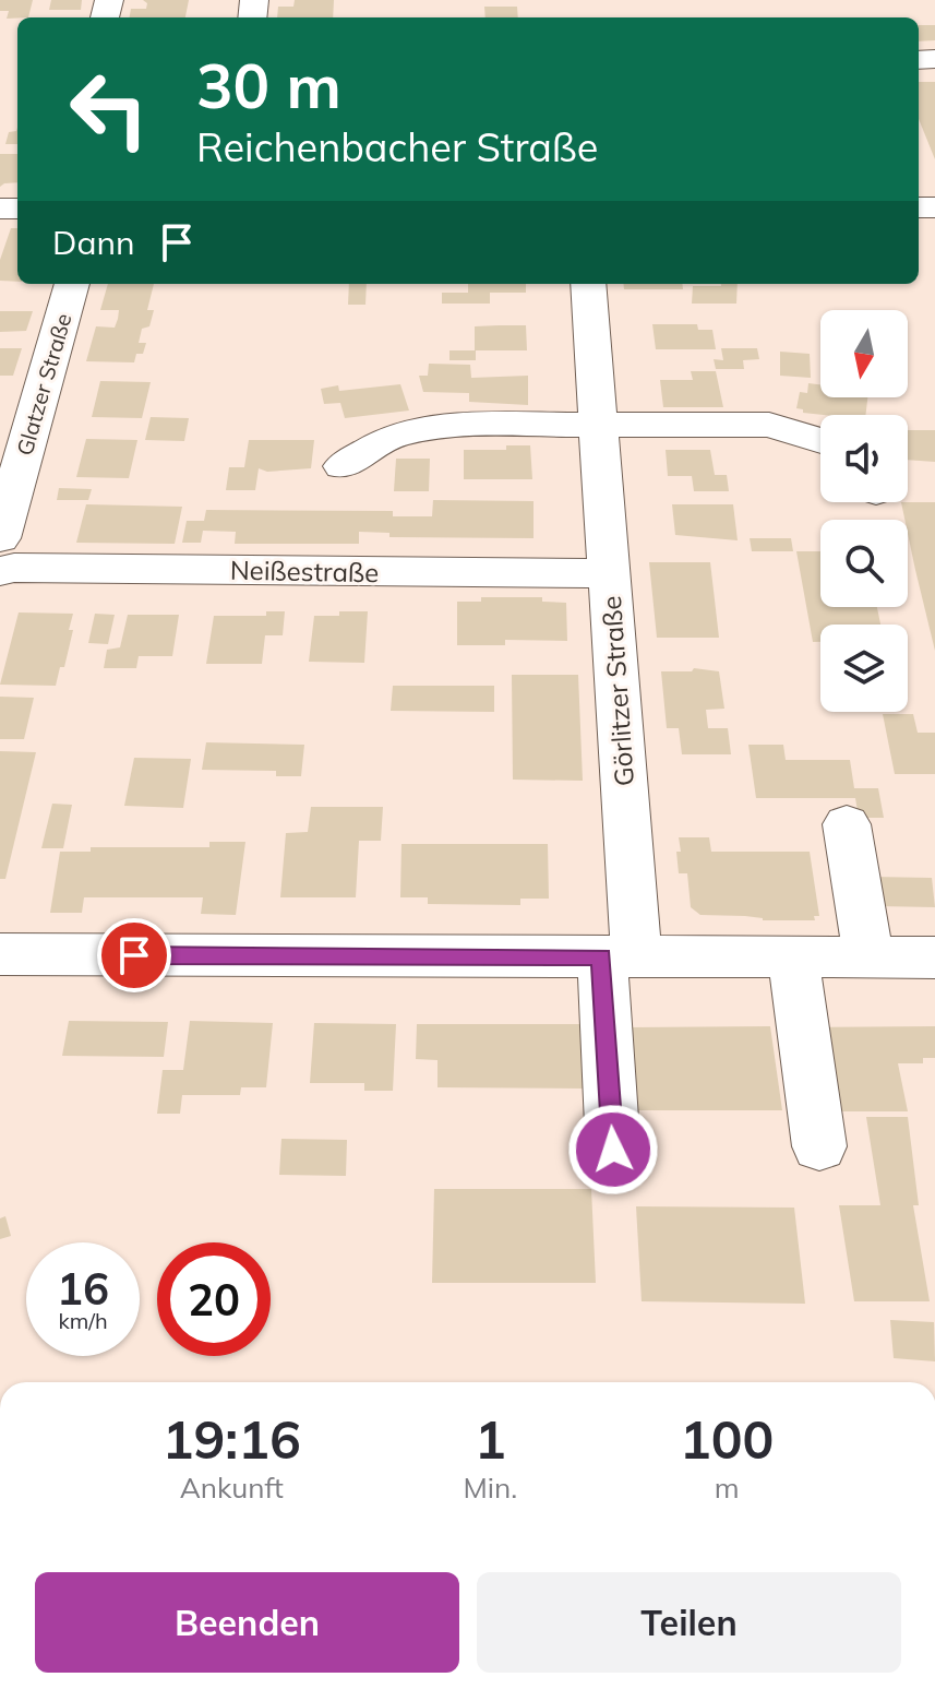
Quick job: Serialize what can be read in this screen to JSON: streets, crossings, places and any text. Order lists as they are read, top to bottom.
{
  "streets": {
    "street": ["Glatzer Straße", "Neißestraße", "Görlitzer Straße"]
  },
  "crossings": [
    ["Neißestraße", "Görlitzer Straße"]
  ],
  "north": "bottom",
  "page": {
    "turn": ["30 m", "Reichenbacher Straße"],
    "then": "Dann",
    "speed": "16 km/h",
    "limit": "20",
    "eta": [
      "19:16",
      "Ankunft",
      "1",
      "Min.",
      "100",
      "m"
    ],
    "buttons": ["Beenden", "Teilen"]
  }
}
